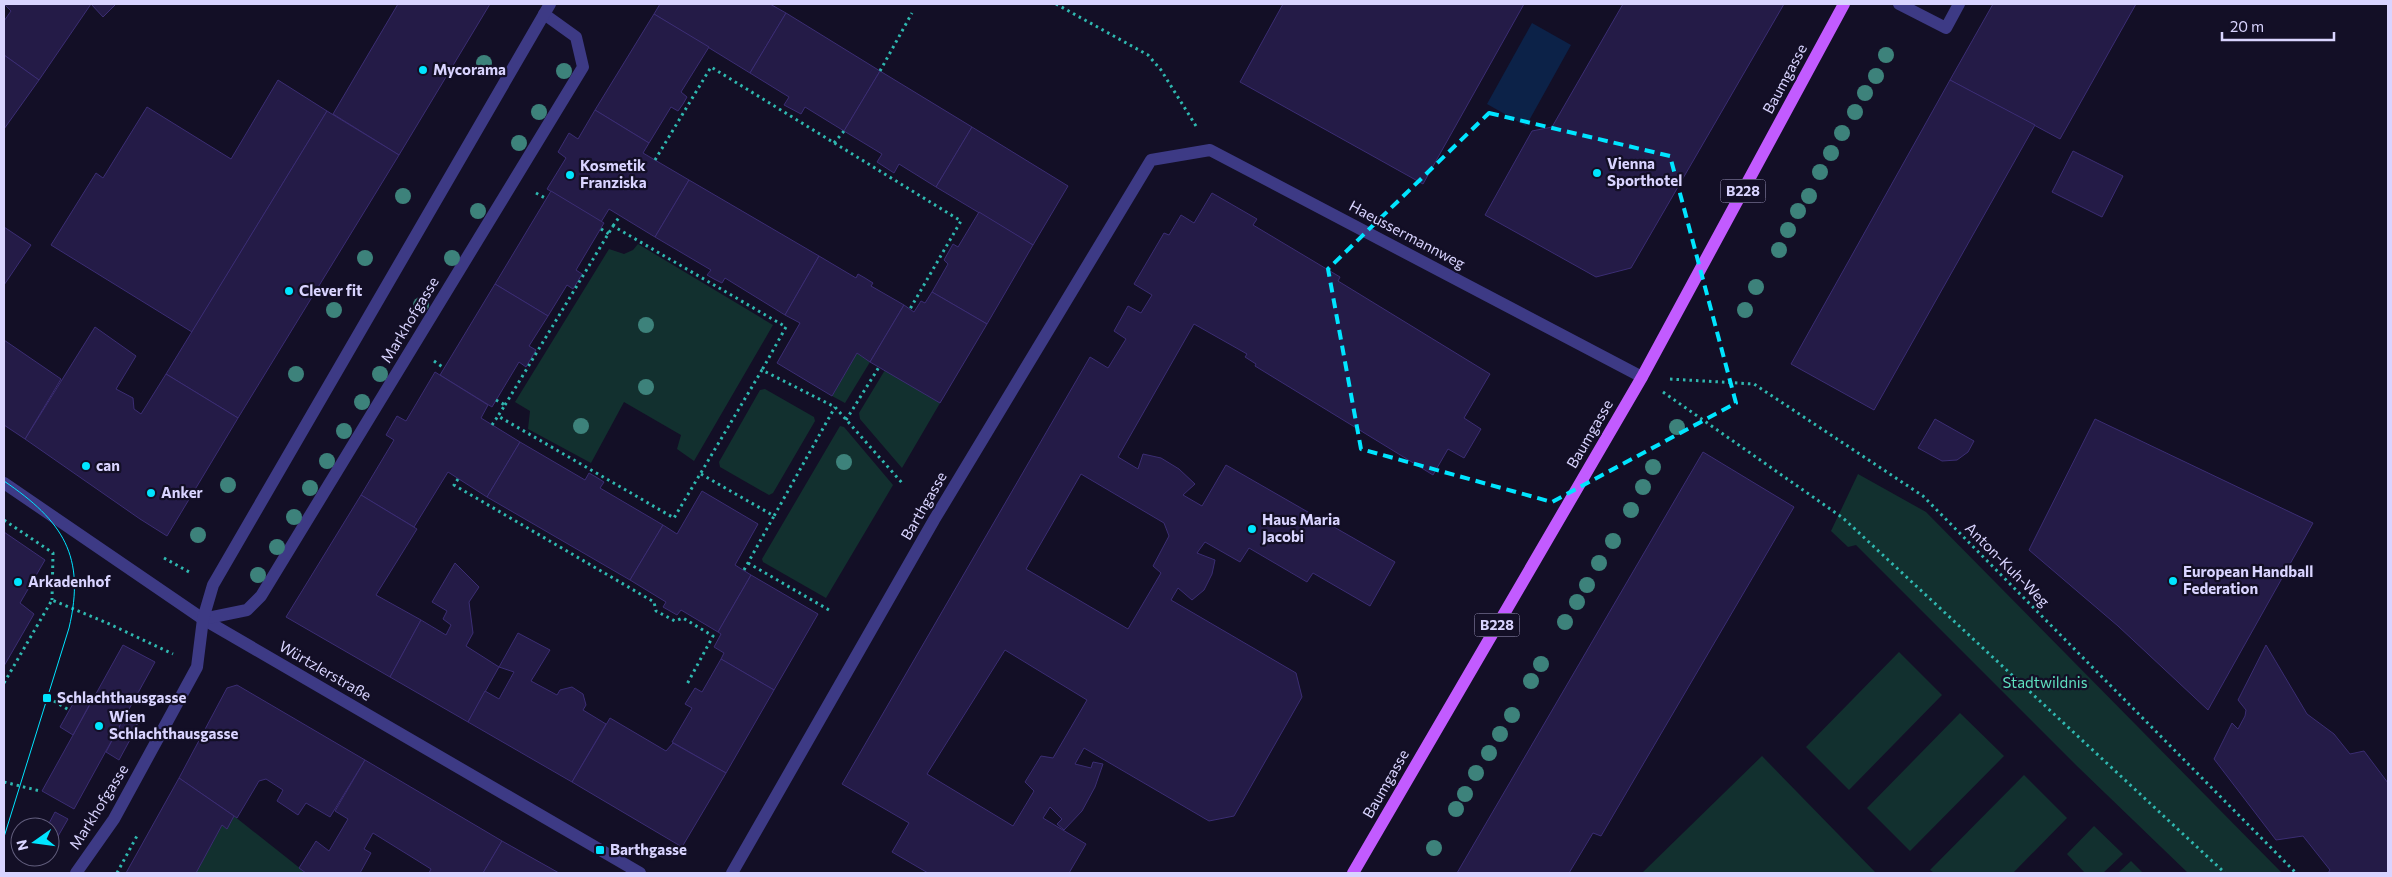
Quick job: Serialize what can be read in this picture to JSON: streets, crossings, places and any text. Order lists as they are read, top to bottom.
{
  "streets": {
    "main road": ["Baumgasse", "B228"],
    "street": [
      "Haeussermannweg",
      "Markhofgasse",
      "Barthgasse",
      "Würtzlerstraße"
    ],
    "path": ["Anton-Kuh-Weg"]
  },
  "crossings": [
    ["Baumgasse", "Haeussermannweg"],
    ["Baumgasse", "Anton-Kuh-Weg"],
    ["Haeussermannweg", "Barthgasse"],
    ["Haeussermannweg", "Anton-Kuh-Weg"],
    ["Markhofgasse", "Würtzlerstraße"]
  ],
  "parks": ["Stadtwildnis"],
  "places": {
    "other": [
      "Mycorama",
      "Vienna Sporthotel",
      "Kosmetik Franziska",
      "Clever fit",
      "can",
      "Anker",
      "Haus Maria Jacobi",
      "European Handball Federation",
      "Arkadenhof",
      "Wien Schlachthausgasse"
    ],
    "transit": ["Schlachthausgasse", "Barthgasse"]
  },
  "scale_bar": "20 m",
  "north": "left"
}
